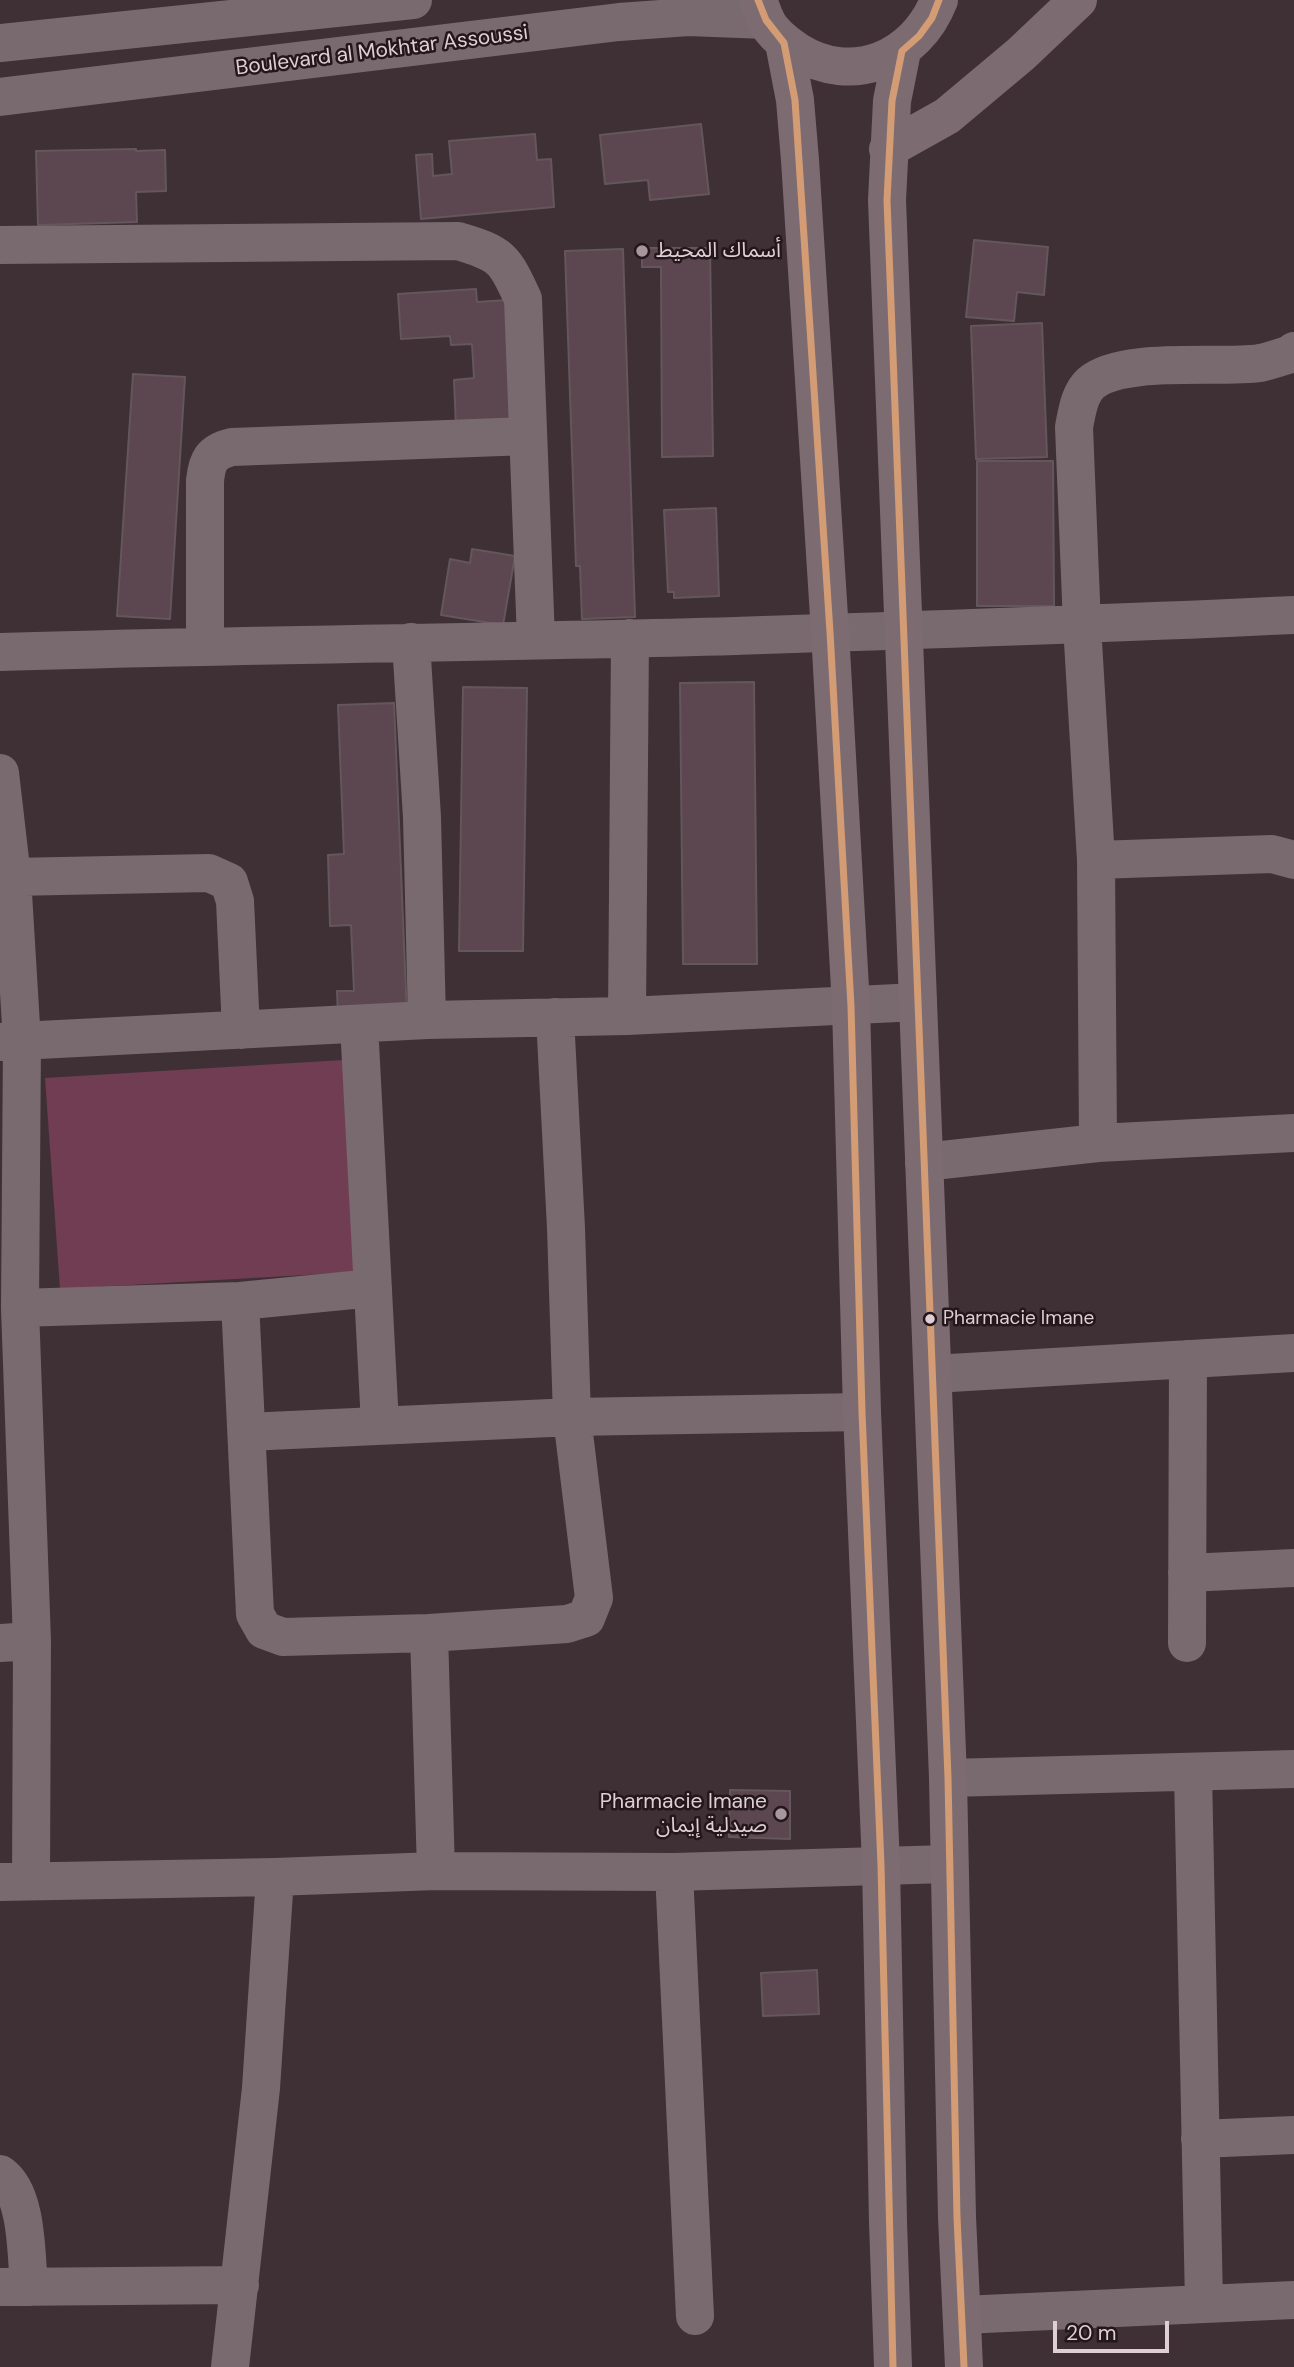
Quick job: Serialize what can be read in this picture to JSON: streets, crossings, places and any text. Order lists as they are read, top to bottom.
{
  "streets": {
    "street": ["Boulevard al Mokhtar Assoussi"]
  },
  "places": ["أسماك المحيط", "Pharmacie Imane", "Pharmacie Imane صيدلية إيمان"],
  "scale_bar": "20 m"
}
